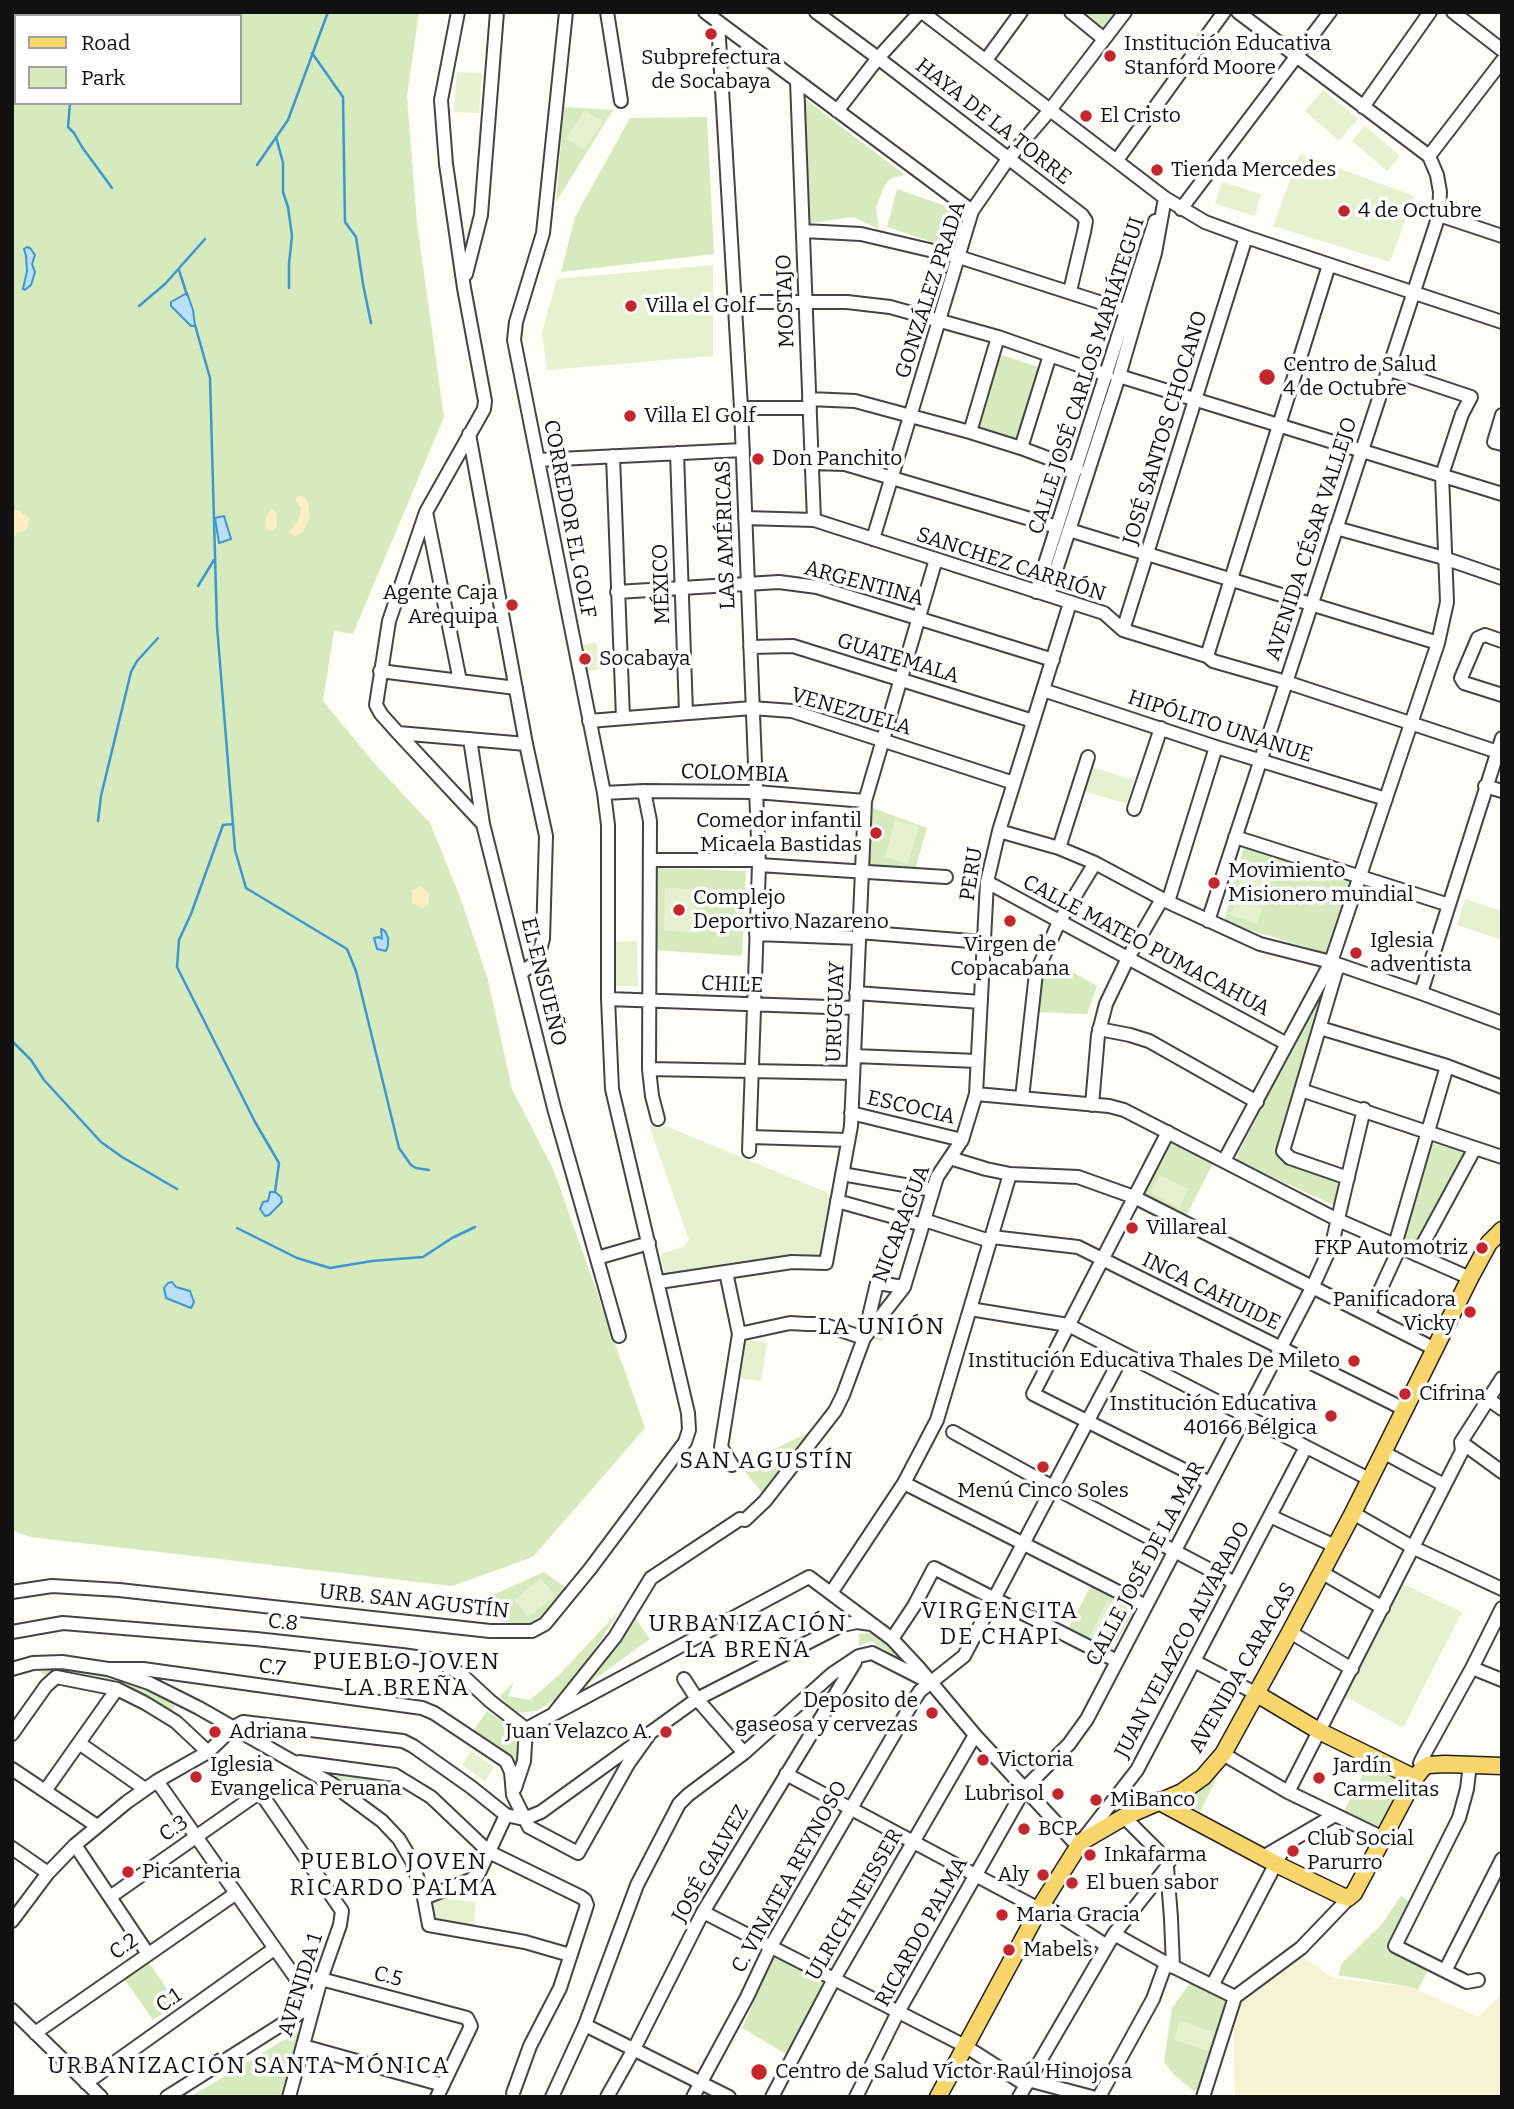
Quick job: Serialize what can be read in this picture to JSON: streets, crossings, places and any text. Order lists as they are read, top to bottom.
{
  "streets": {
    "main road": ["AVENIDA CARACAS"],
    "street": [
      "HAYA DE LA TORRE",
      "GONZÁLEZ PRADA",
      "MOSTAJO",
      "CALLE JOSÉ CARLOS MARIÁTEGUI",
      "JOSÉ SANTOS CHOCANO",
      "CORREDOR EL GOLF",
      "LAS AMÉRICAS",
      "AVENIDA CÉSAR VALLEJO",
      "SANCHEZ CARRIÓN",
      "MÉXICO",
      "ARGENTINA",
      "GUATEMALA",
      "VENEZUELA",
      "HIPÓLITO UNANUE",
      "COLOMBIA",
      "PERU",
      "CALLE MATEO PUMACAHUA",
      "EL ENSUEÑO",
      "CHILE",
      "URUGUAY",
      "ESCOCIA",
      "NICARAGUA",
      "INCA CAHUIDE",
      "CALLE JOSÉ DE LA MAR",
      "URB. SAN AGUSTÍN",
      "C.8",
      "JUAN VELAZCO ALVARADO",
      "C.7",
      "C.3",
      "JOSÉ GALVEZ",
      "C. VINATEA REYNOSO",
      "ULRICH NEISSER",
      "RICARDO PALMA",
      "C.2",
      "C.5",
      "AVENIDA 1",
      "C.1"
    ]
  },
  "crossings": [
    ["HAYA DE LA TORRE", "GONZÁLEZ PRADA"],
    ["GONZÁLEZ PRADA", "CALLE JOSÉ CARLOS MARIÁTEGUI"],
    ["GONZÁLEZ PRADA", "SANCHEZ CARRIÓN"],
    ["MOSTAJO", "SANCHEZ CARRIÓN"],
    ["CALLE JOSÉ CARLOS MARIÁTEGUI", "SANCHEZ CARRIÓN"],
    ["JOSÉ SANTOS CHOCANO", "SANCHEZ CARRIÓN"],
    ["CORREDOR EL GOLF", "VENEZUELA"],
    ["CORREDOR EL GOLF", "COLOMBIA"],
    ["CORREDOR EL GOLF", "CHILE"],
    ["CORREDOR EL GOLF", "URUGUAY"],
    ["CORREDOR EL GOLF", "URB. SAN AGUSTÍN"],
    ["LAS AMÉRICAS", "SANCHEZ CARRIÓN"],
    ["LAS AMÉRICAS", "ARGENTINA"],
    ["LAS AMÉRICAS", "GUATEMALA"],
    ["LAS AMÉRICAS", "VENEZUELA"],
    ["LAS AMÉRICAS", "COLOMBIA"],
    ["LAS AMÉRICAS", "CHILE"],
    ["AVENIDA CÉSAR VALLEJO", "SANCHEZ CARRIÓN"],
    ["AVENIDA CÉSAR VALLEJO", "HIPÓLITO UNANUE"],
    ["SANCHEZ CARRIÓN", "PERU"],
    ["SANCHEZ CARRIÓN", "URUGUAY"],
    ["MÉXICO", "ARGENTINA"],
    ["MÉXICO", "VENEZUELA"],
    ["ARGENTINA", "PERU"],
    ["ARGENTINA", "URUGUAY"],
    ["GUATEMALA", "PERU"],
    ["GUATEMALA", "URUGUAY"],
    ["VENEZUELA", "PERU"],
    ["VENEZUELA", "URUGUAY"],
    ["HIPÓLITO UNANUE", "PERU"],
    ["COLOMBIA", "URUGUAY"],
    ["PERU", "CALLE MATEO PUMACAHUA"],
    ["PERU", "ESCOCIA"],
    ["PERU", "NICARAGUA"],
    ["CHILE", "URUGUAY"],
    ["URUGUAY", "ESCOCIA"],
    ["URUGUAY", "INCA CAHUIDE"],
    ["URUGUAY", "URB. SAN AGUSTÍN"],
    ["NICARAGUA", "INCA CAHUIDE"],
    ["INCA CAHUIDE", "CALLE JOSÉ DE LA MAR"],
    ["INCA CAHUIDE", "AVENIDA CARACAS"],
    ["CALLE JOSÉ DE LA MAR", "RICARDO PALMA"],
    ["JUAN VELAZCO ALVARADO", "AVENIDA CARACAS"],
    ["C.3", "AVENIDA 1"],
    ["C.5", "AVENIDA 1"]
  ],
  "districts": [
    "LA UNIÓN",
    "SAN AGUSTÍN",
    "VIRGENCITA DE CHAPI",
    "URBANIZACIÓN LA BREÑA",
    "PUEBLO JOVEN LA BREÑA",
    "PUEBLO JOVEN RICARDO PALMA",
    "URBANIZACIÓN SANTA MÓNICA"
  ],
  "places": [
    "Subprefectura de Socabaya",
    "Institución Educativa Stanford Moore",
    "El Cristo",
    "Tienda Mercedes",
    "4 de Octubre",
    "Villa el Golf",
    "Centro de Salud 4 de Octubre",
    "Villa El Golf",
    "Don Panchito",
    "Agente Caja Arequipa",
    "Socabaya",
    "Comedor infantil Micaela Bastidas",
    "Movimiento Misionero mundial",
    "Complejo Deportivo Nazareno",
    "Virgen de Copacabana",
    "Iglesia adventista",
    "Villareal",
    "FKP Automotriz",
    "Panificadora Vicky",
    "Institución Educativa Thales De Mileto",
    "Cifrina",
    "Institución Educativa 40166 Bélgica",
    "Menú Cinco Soles",
    "Deposito de gaseosa y cervezas",
    "Adriana",
    "Juan Velazco A.",
    "Victoria",
    "Iglesia Evangelica Peruana",
    "Jardín Carmelitas",
    "Lubrisol",
    "MiBanco",
    "BCP",
    "Club Social Parurro",
    "Inkafarma",
    "Picanteria",
    "Aly",
    "El buen sabor",
    "Maria Gracia",
    "Mabels",
    "Centro de Salud Víctor Raúl Hinojosa"
  ],
  "legend": ["Road", "Park"]
}
